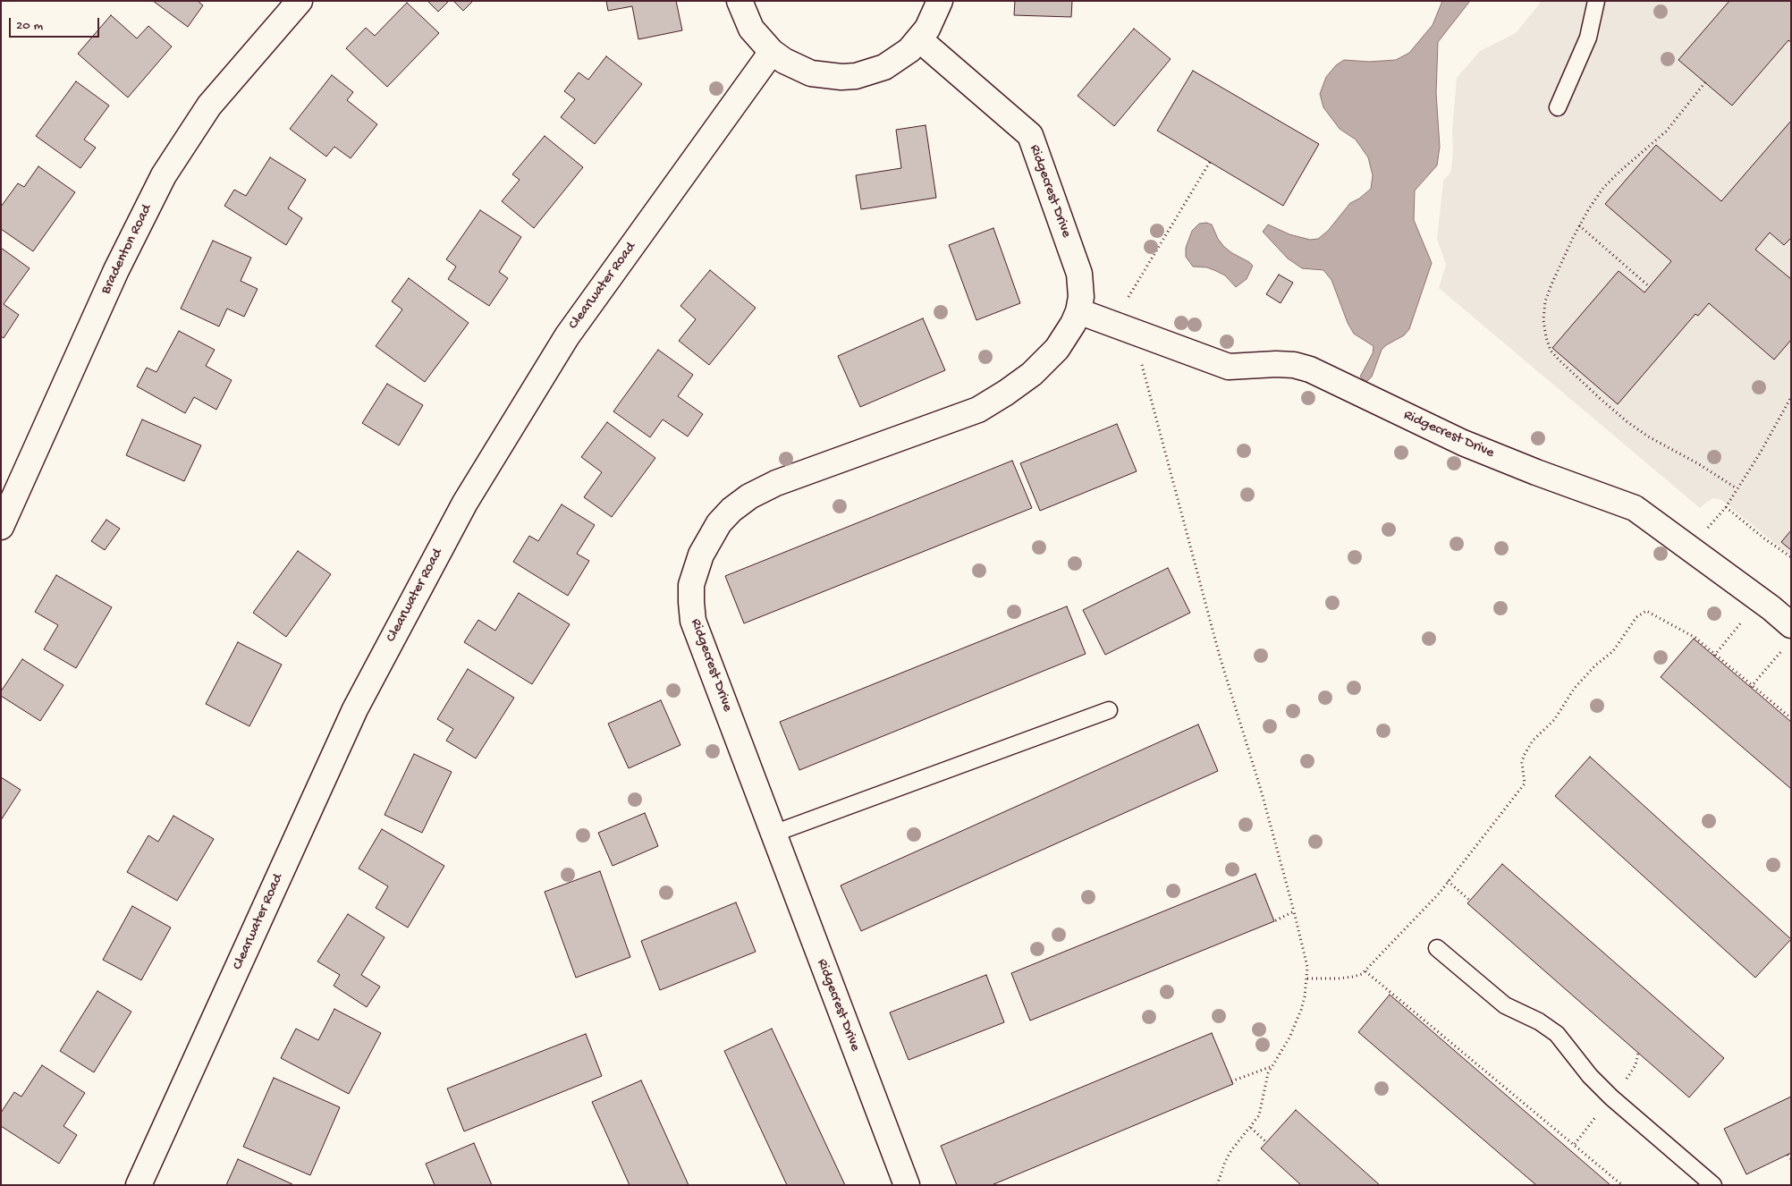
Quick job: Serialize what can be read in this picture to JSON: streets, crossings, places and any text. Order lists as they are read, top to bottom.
{
  "streets": {
    "street": ["Ridgecrest Drive", "Bradenton Road", "Clearwater Road"]
  },
  "scale_bar": "20 m"
}
